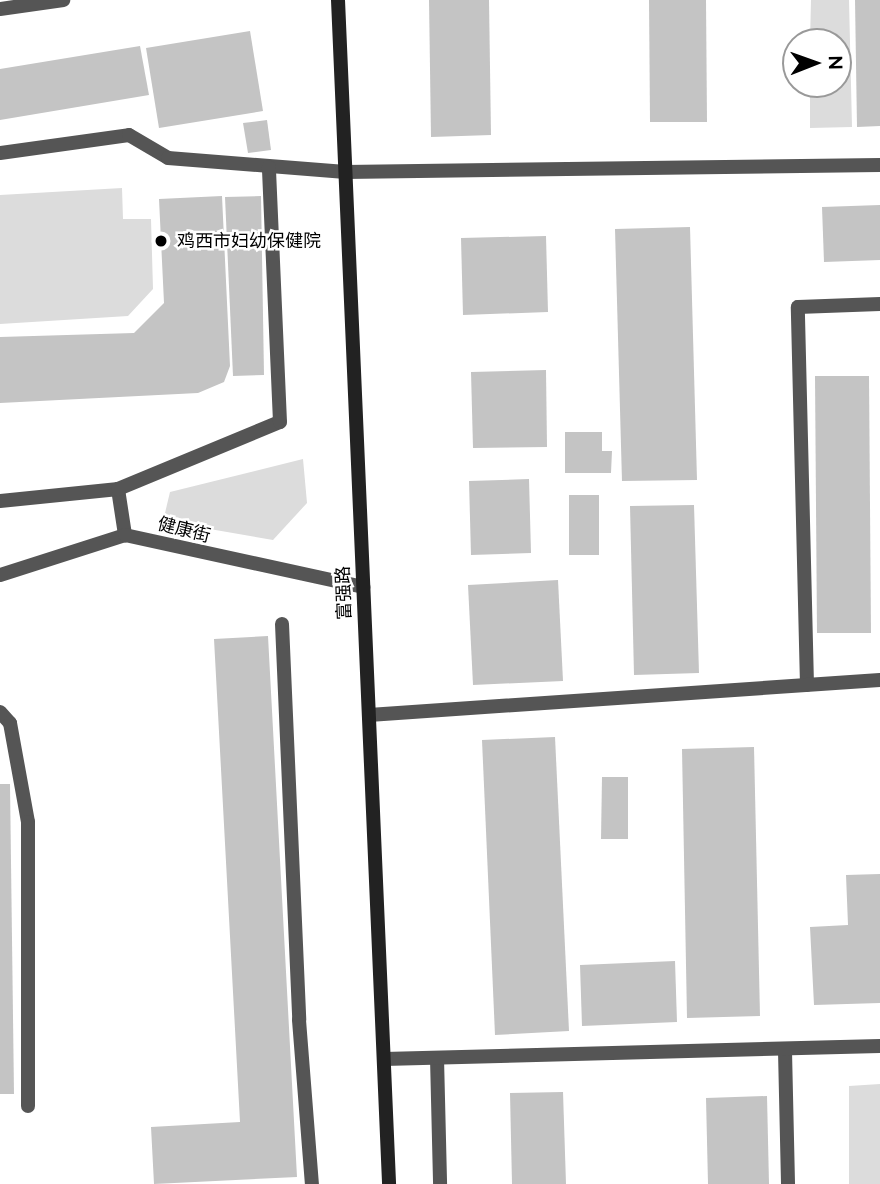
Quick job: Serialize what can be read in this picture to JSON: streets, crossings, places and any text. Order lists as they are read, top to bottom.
{
  "streets": {
    "street": ["健康街", "富强路"]
  },
  "crossings": [
    ["健康街", "富强路"]
  ],
  "places": ["鸡西市妇幼保健院"],
  "north": "right"
}
